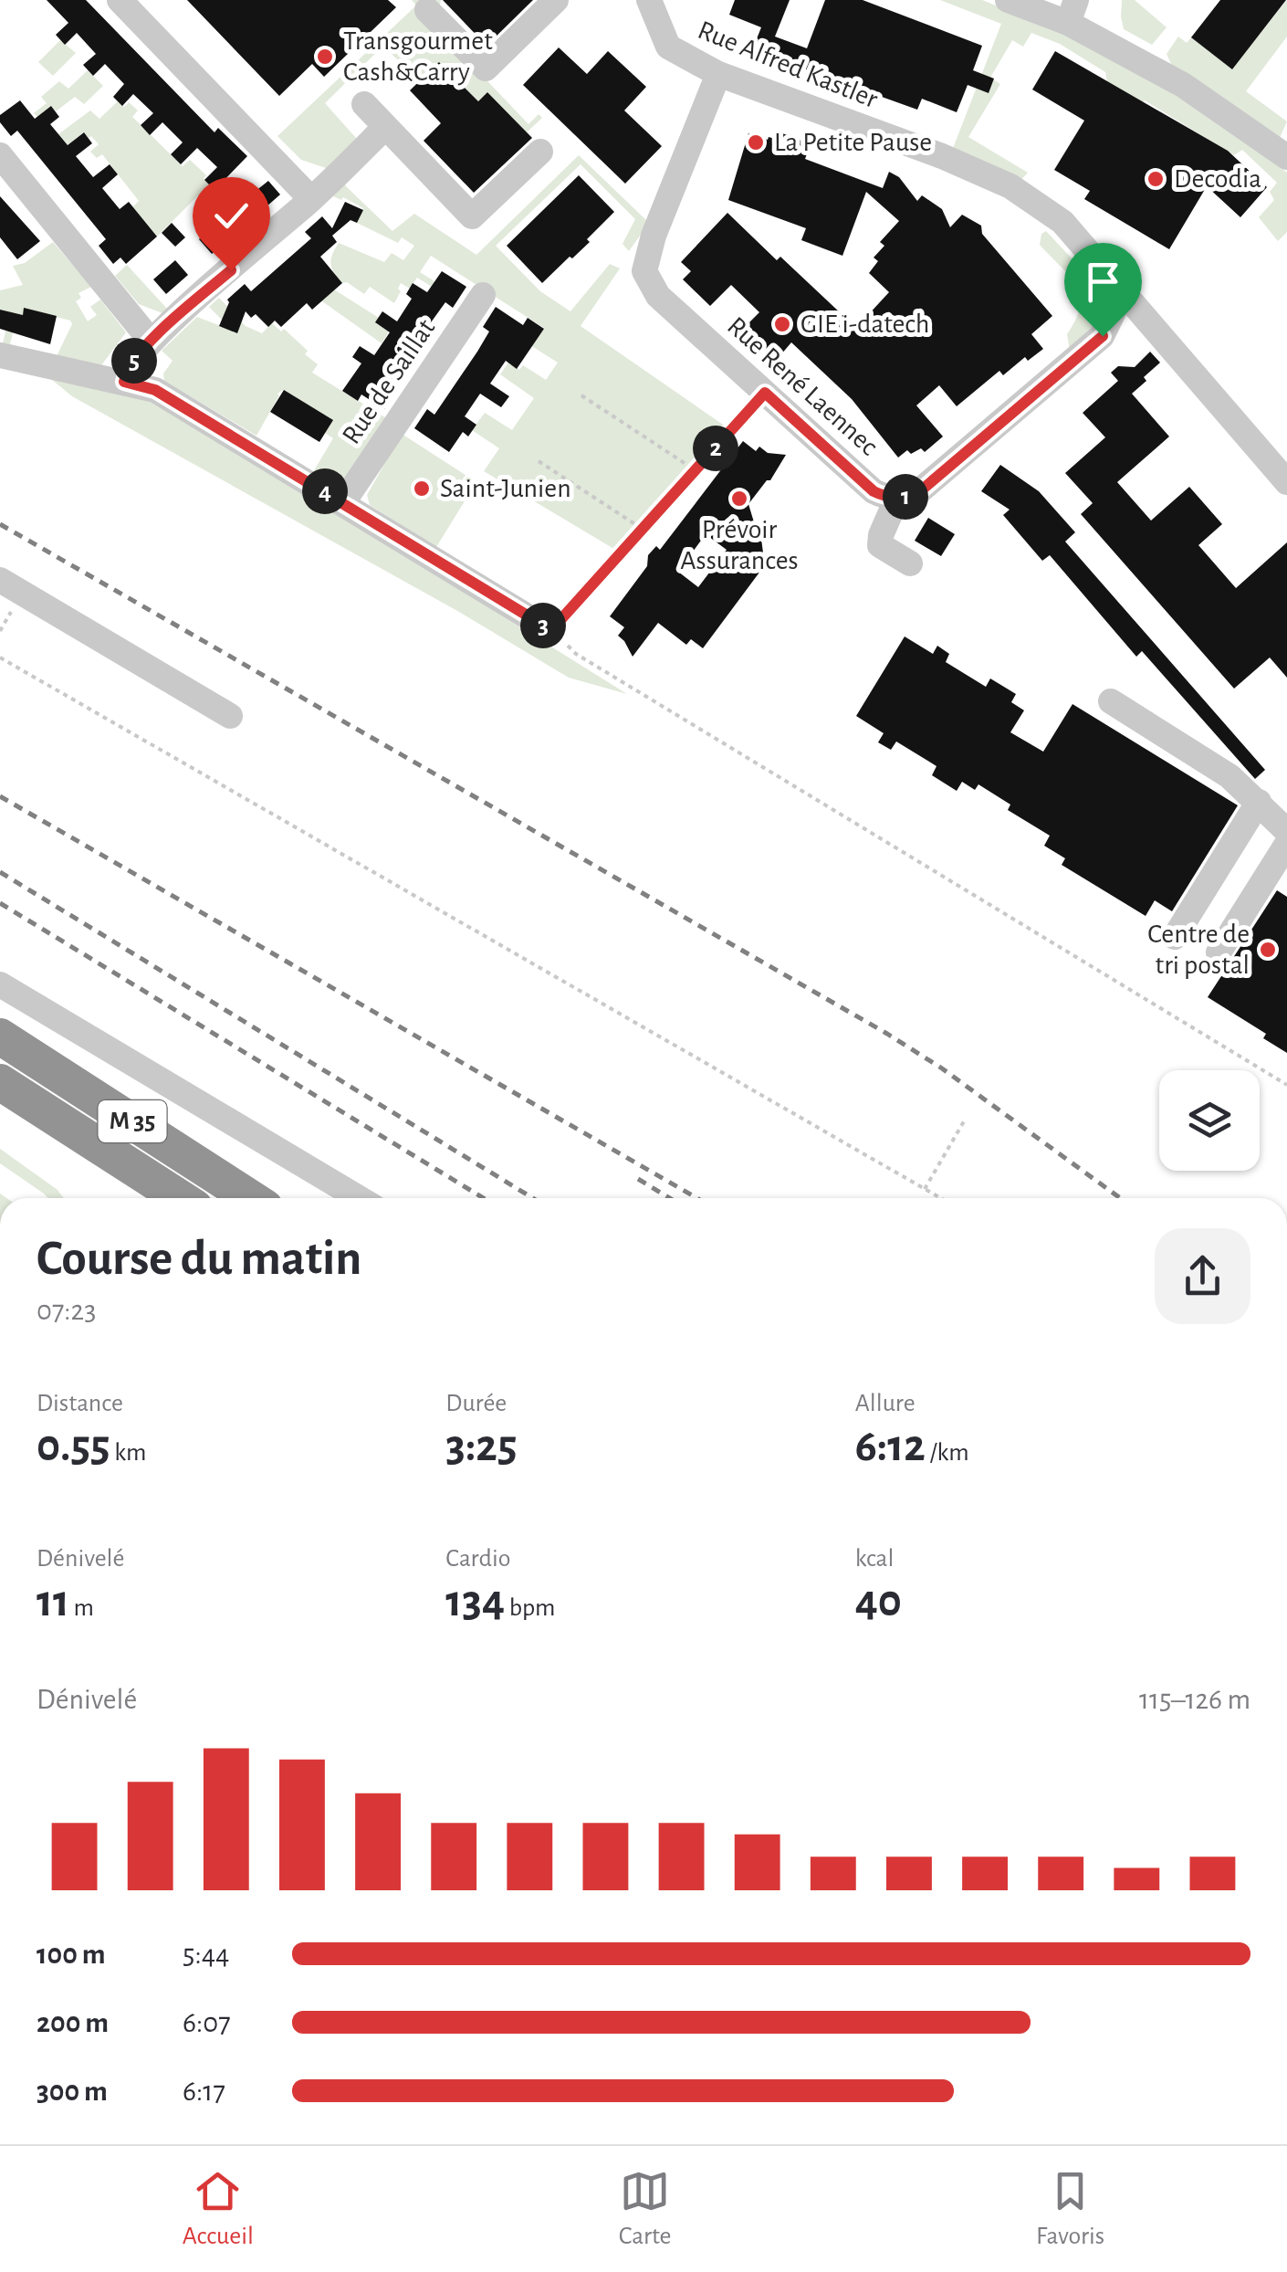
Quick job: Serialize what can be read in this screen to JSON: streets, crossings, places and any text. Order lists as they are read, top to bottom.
{
  "streets": {
    "highway": ["M 35"],
    "street": ["Rue Alfred Kastler", "Rue de Saillat", "Rue René Laennec"]
  },
  "crossings": [
    ["Rue Alfred Kastler", "Rue René Laennec"]
  ],
  "places": [
    "Transgourmet Cash&Carry",
    "La Petite Pause",
    "Decodia",
    "GIE i-datech",
    "Saint-Junien",
    "Prévoir Assurances",
    "Centre de tri postal"
  ],
  "page": {
    "pins": [
      "5",
      "2",
      "4",
      "1",
      "3"
    ],
    "heading": ["Course du matin", "07:23"],
    "stats": [
      ["Distance", "0.55 km"],
      ["Durée", "3:25"],
      ["Allure", "6:12 /km"],
      ["Dénivelé", "11 m"],
      ["Cardio", "134 bpm"],
      ["kcal", "40"]
    ],
    "chart": ["Dénivelé", "115–126 m"],
    "list": [
      {
        "name": "100 m",
        "note": "5:44"
      },
      {
        "name": "200 m",
        "note": "6:07"
      },
      {
        "name": "300 m",
        "note": "6:17"
      }
    ],
    "tabs": ["Accueil", "Carte", "Favoris"]
  }
}
